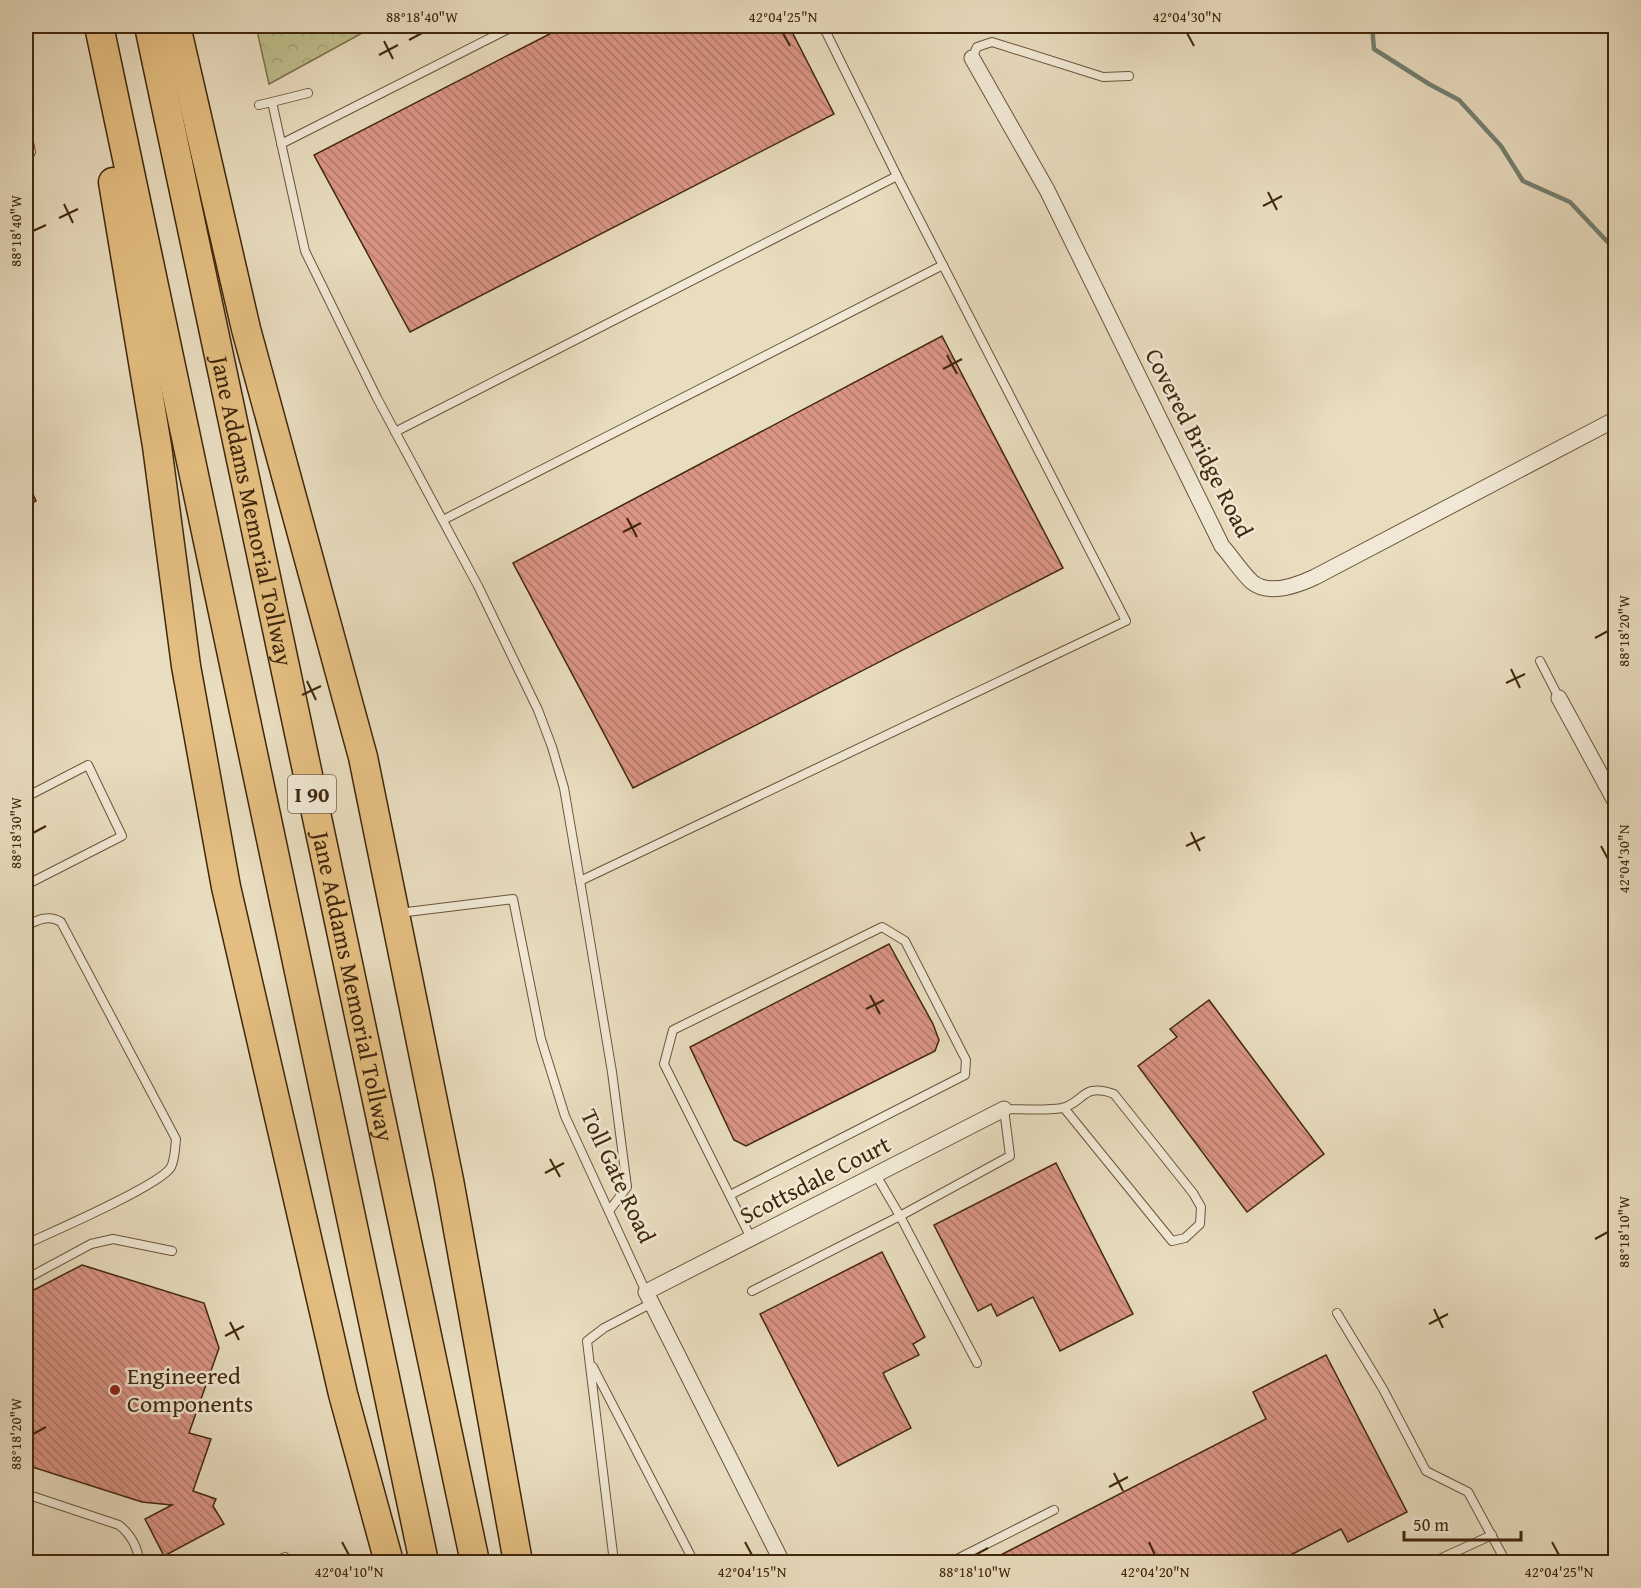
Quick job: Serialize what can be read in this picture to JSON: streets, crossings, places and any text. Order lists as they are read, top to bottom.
{
  "streets": {
    "highway": ["Jane Addams Memorial Tollway", "I 90"],
    "street": ["Covered Bridge Road", "Toll Gate Road", "Scottsdale Court"]
  },
  "crossings": [
    ["Toll Gate Road", "Scottsdale Court"]
  ],
  "places": ["Engineered Components"],
  "scale_bar": "50 m",
  "coordinates": [
    "88°18'40\"W",
    "42°04'25\"N",
    "42°04'30\"N",
    "88°18'20\"W",
    "88°18'30\"W",
    "88°18'10\"W",
    "42°04'10\"N",
    "42°04'15\"N",
    "42°04'20\"N"
  ]
}
